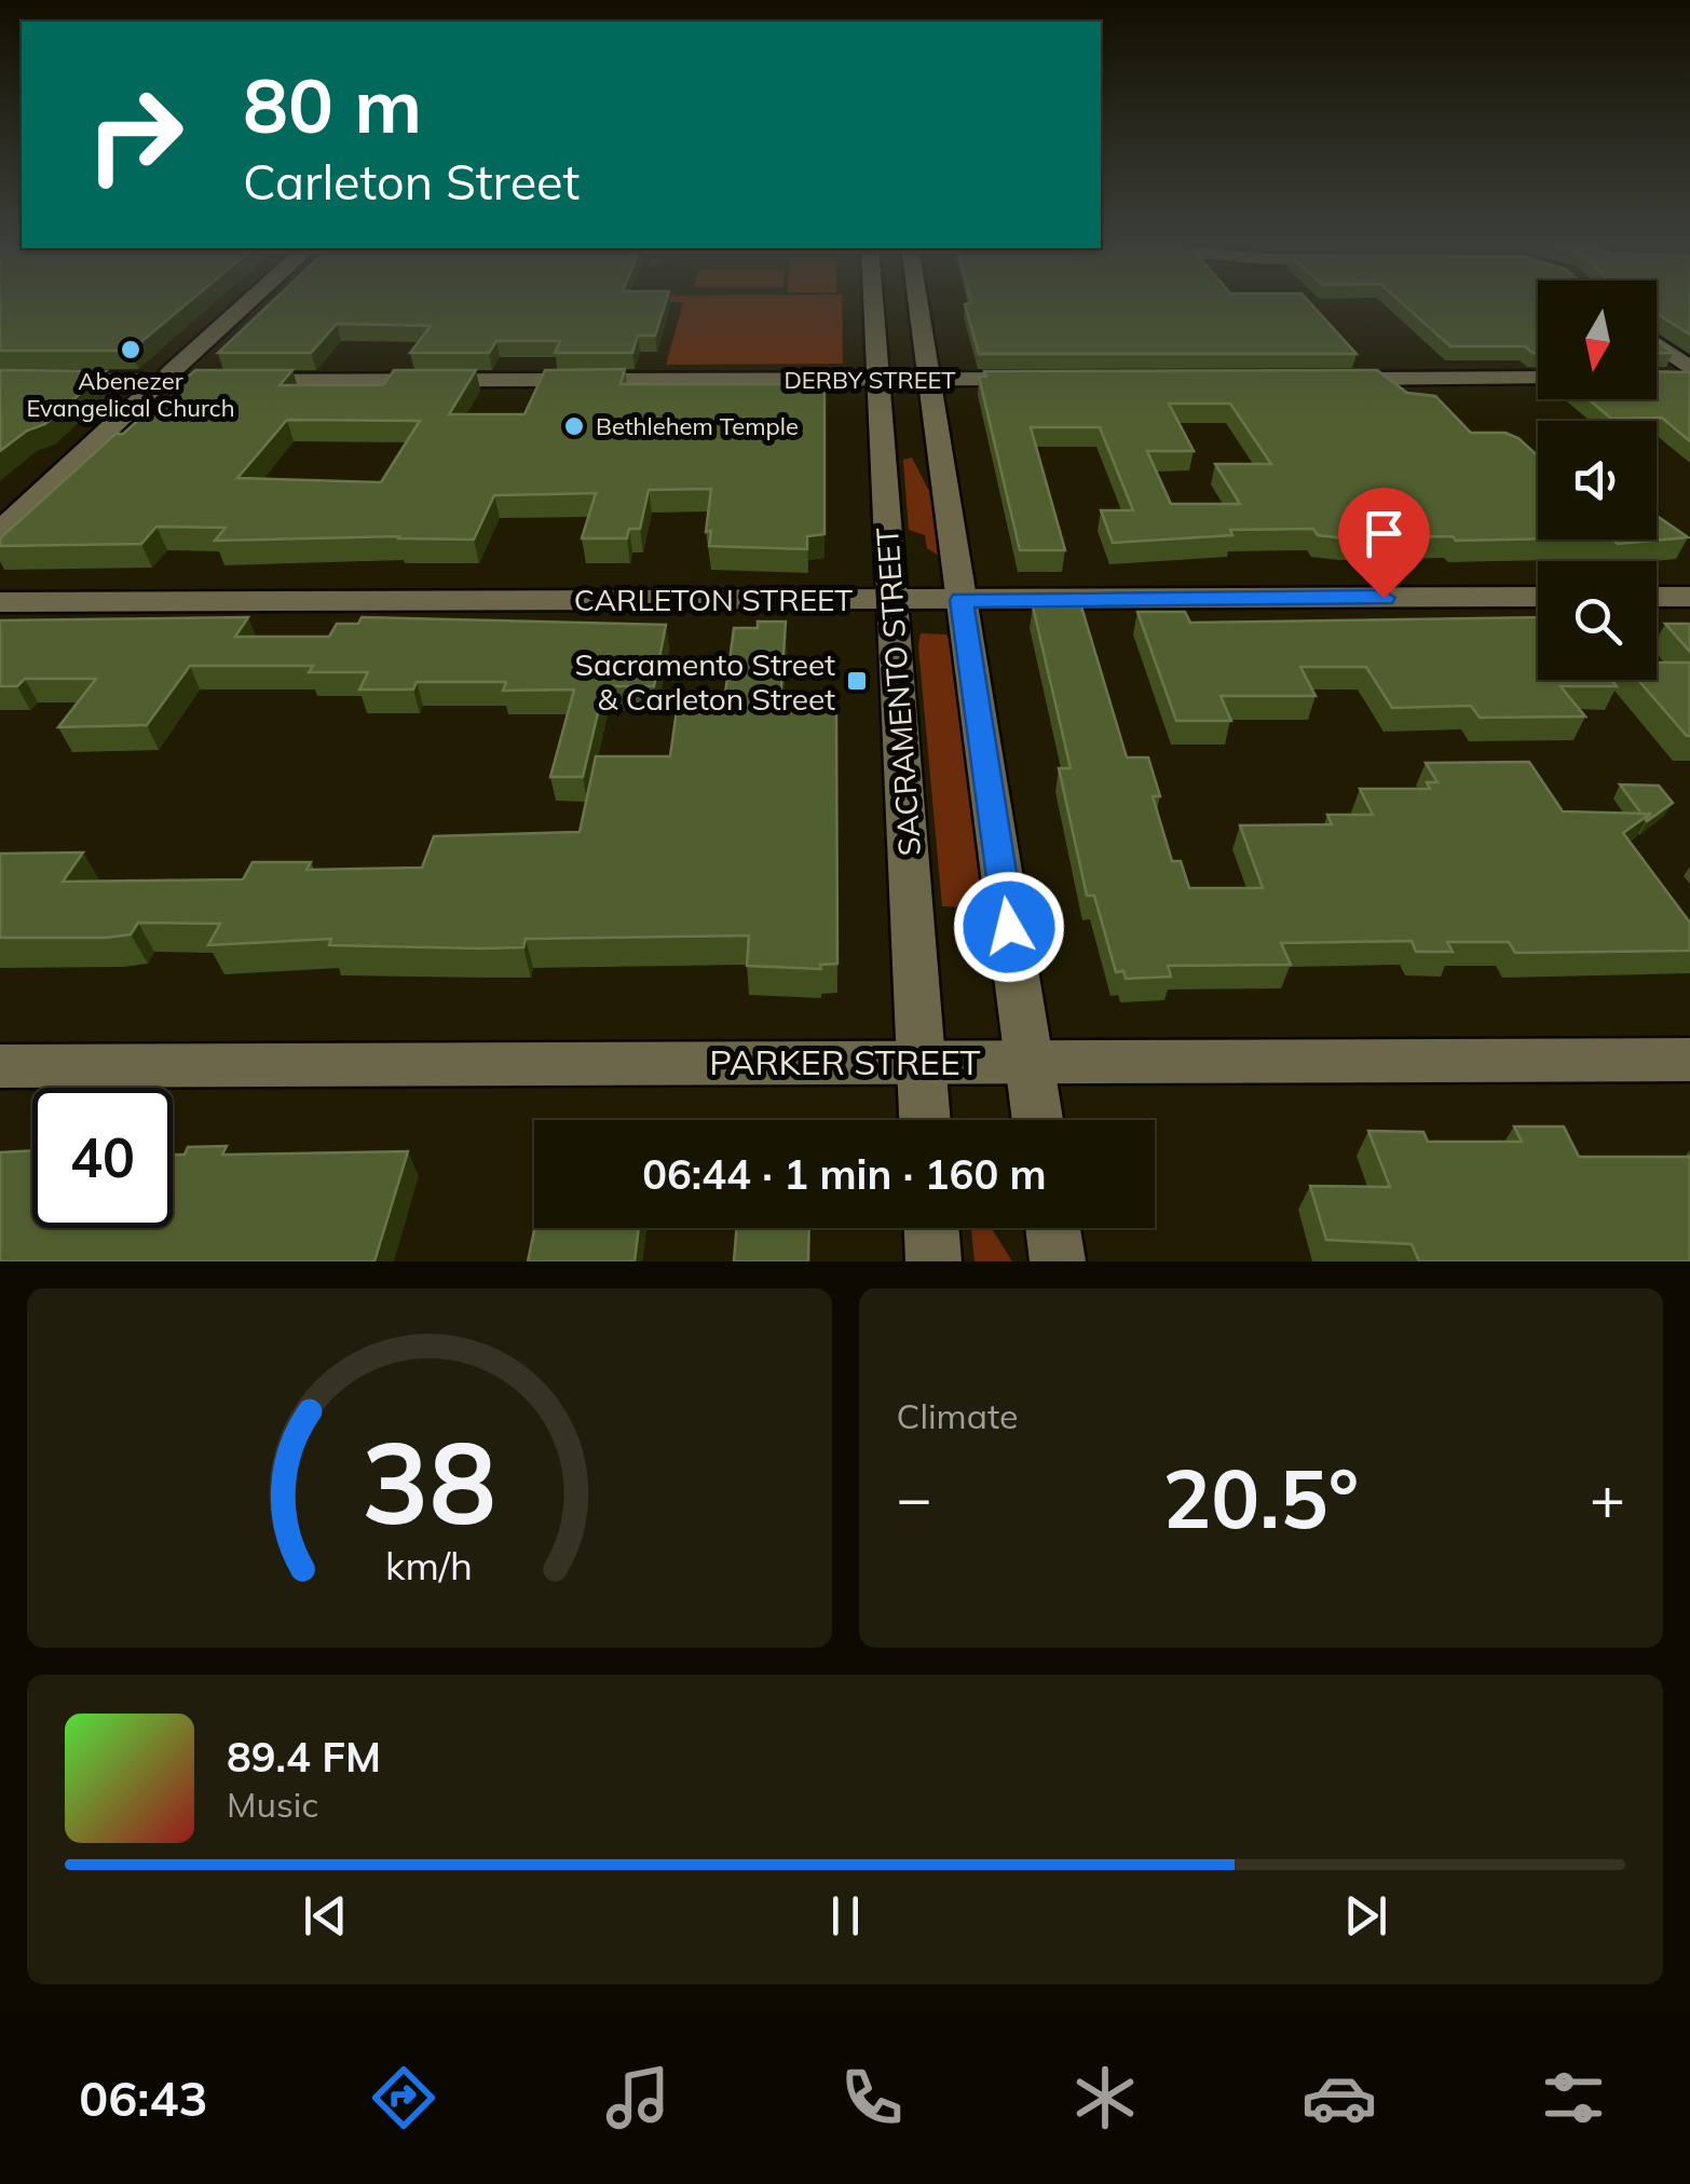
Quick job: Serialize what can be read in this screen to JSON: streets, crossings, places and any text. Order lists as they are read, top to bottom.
{
  "streets": {
    "street": [
      "DERBY STREET",
      "CARLETON STREET",
      "SACRAMENTO STREET",
      "PARKER STREET"
    ]
  },
  "crossings": [
    ["DERBY STREET", "SACRAMENTO STREET"],
    ["CARLETON STREET", "SACRAMENTO STREET"],
    ["SACRAMENTO STREET", "PARKER STREET"]
  ],
  "places": {
    "other": ["Abenezer Evangelical Church", "Bethlehem Temple"],
    "transit": ["Sacramento Street & Carleton Street"]
  },
  "north": "bottom",
  "page": {
    "turn": ["80 m", "Carleton Street"],
    "limit": "40",
    "trip": "06:44 · 1 min · 160 m",
    "tile": "Climate",
    "heat": ["−", "20.5°", "+"],
    "song": ["89.4 FM", "Music"],
    "tabs": "06:43",
    "gauge": ["38", "km/h"]
  }
}
